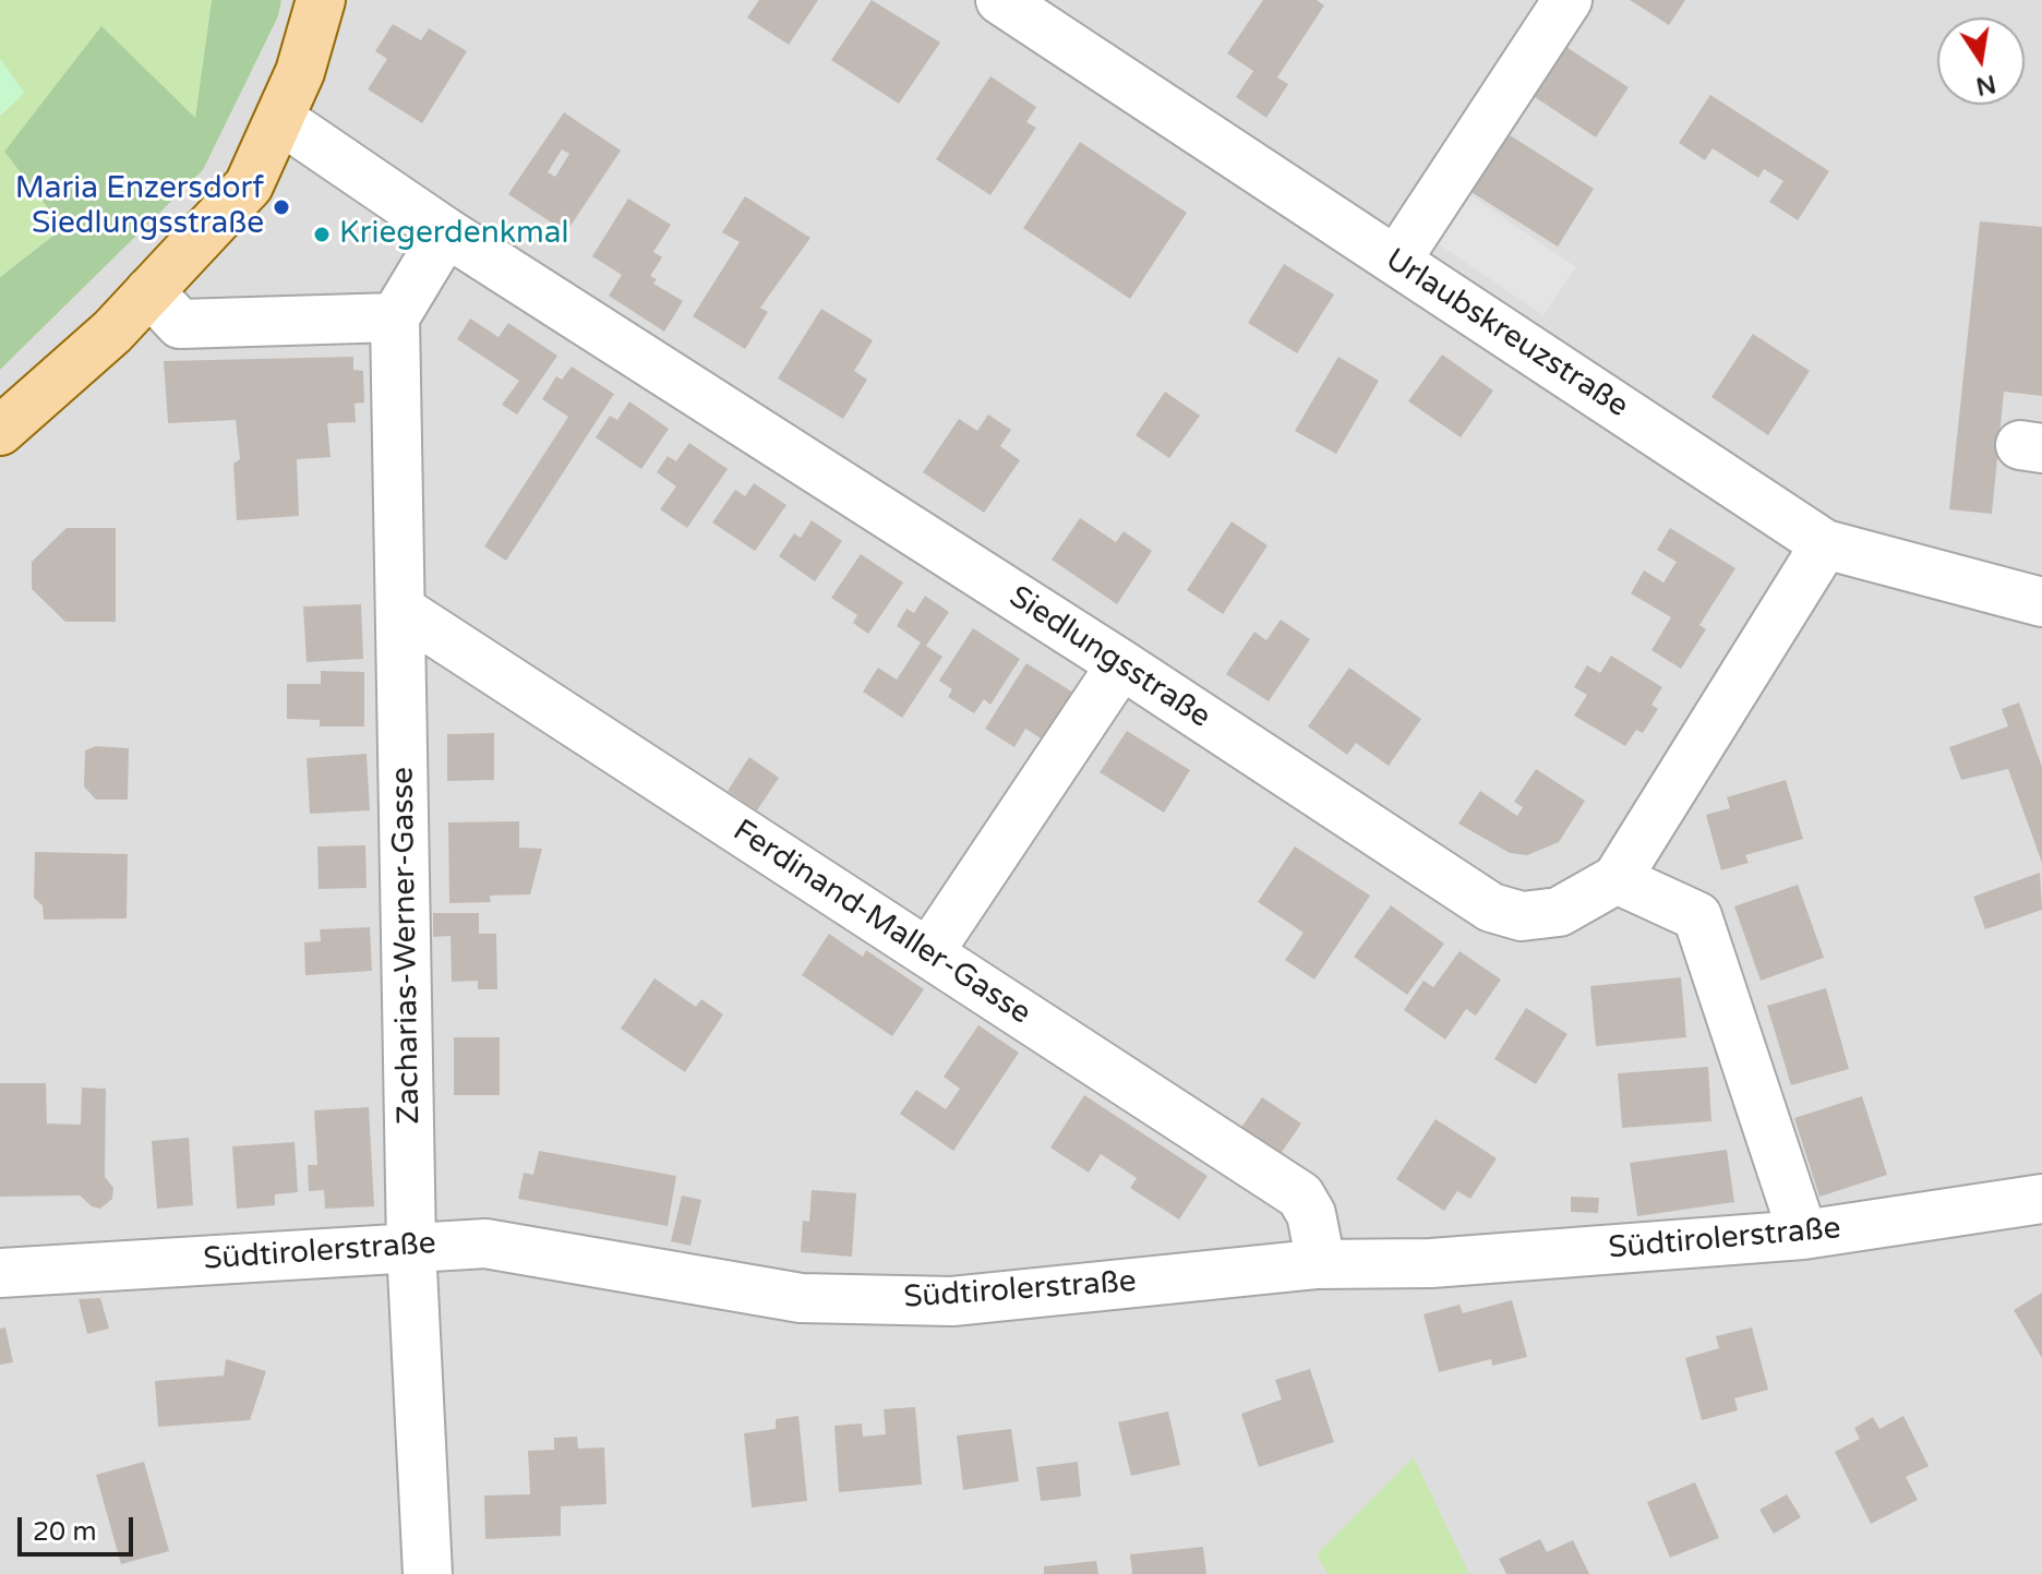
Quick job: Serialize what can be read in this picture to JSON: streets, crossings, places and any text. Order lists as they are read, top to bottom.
{
  "streets": {
    "street": [
      "Urlaubskreuzstraße",
      "Siedlungsstraße",
      "Ferdinand-Maller-Gasse",
      "Zacharias-Werner-Gasse",
      "Südtirolerstraße"
    ]
  },
  "crossings": [
    ["Urlaubskreuzstraße", "Siedlungsstraße"],
    ["Ferdinand-Maller-Gasse", "Zacharias-Werner-Gasse"],
    ["Ferdinand-Maller-Gasse", "Südtirolerstraße"],
    ["Zacharias-Werner-Gasse", "Südtirolerstraße"]
  ],
  "places": ["Maria Enzersdorf Siedlungsstraße", "Kriegerdenkmal"],
  "scale_bar": "20 m",
  "north": "bottom"
}
